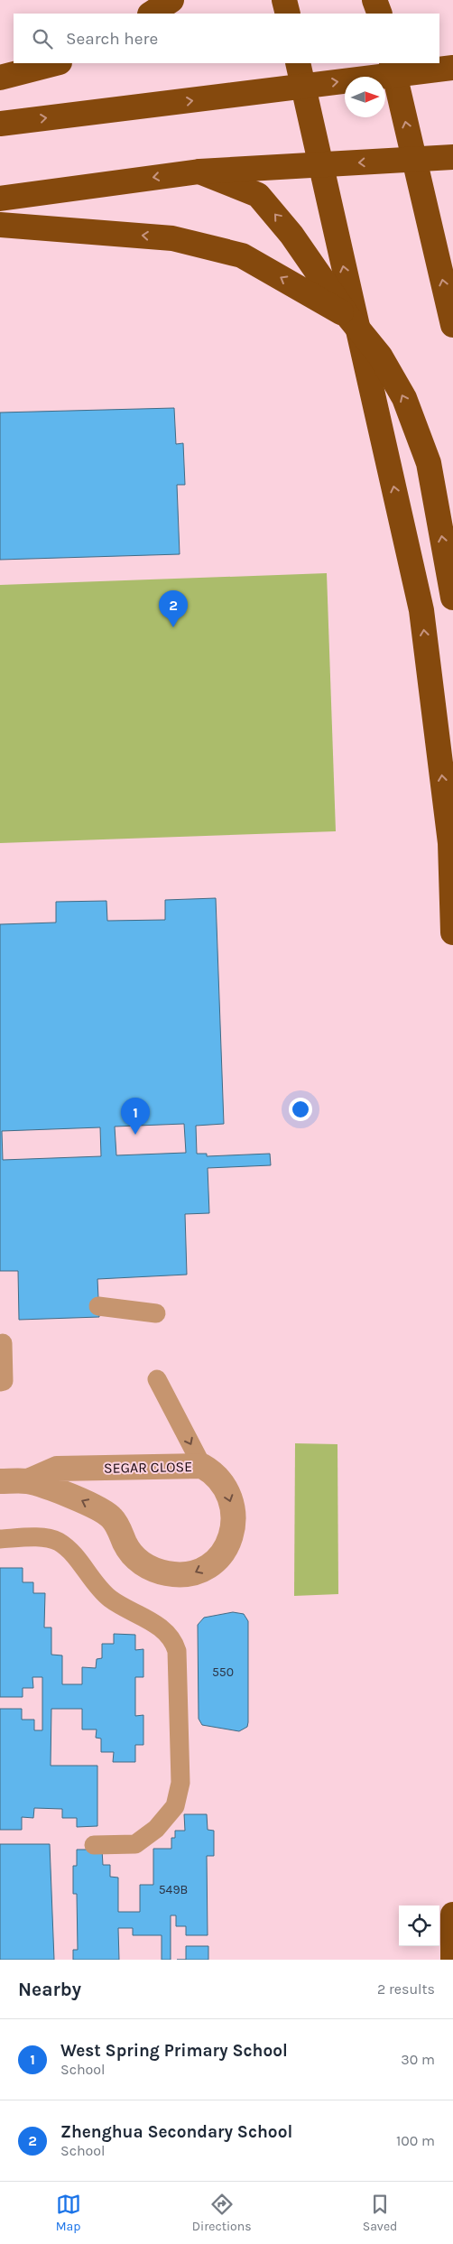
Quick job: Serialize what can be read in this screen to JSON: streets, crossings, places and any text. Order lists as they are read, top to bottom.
{
  "streets": {
    "street": ["SEGAR CLOSE"]
  },
  "house_numbers": ["550", "549B"],
  "north": "right",
  "page": {
    "search": "Search here",
    "pins": ["2", "1"],
    "heading": ["Nearby", "2 results"],
    "list": [
      {
        "mark": "1",
        "name": "West Spring Primary School",
        "note": "School",
        "value": "30 m"
      },
      {
        "mark": "2",
        "name": "Zhenghua Secondary School",
        "note": "School",
        "value": "100 m"
      }
    ],
    "nav": ["Map", "Directions", "Saved"]
  }
}
